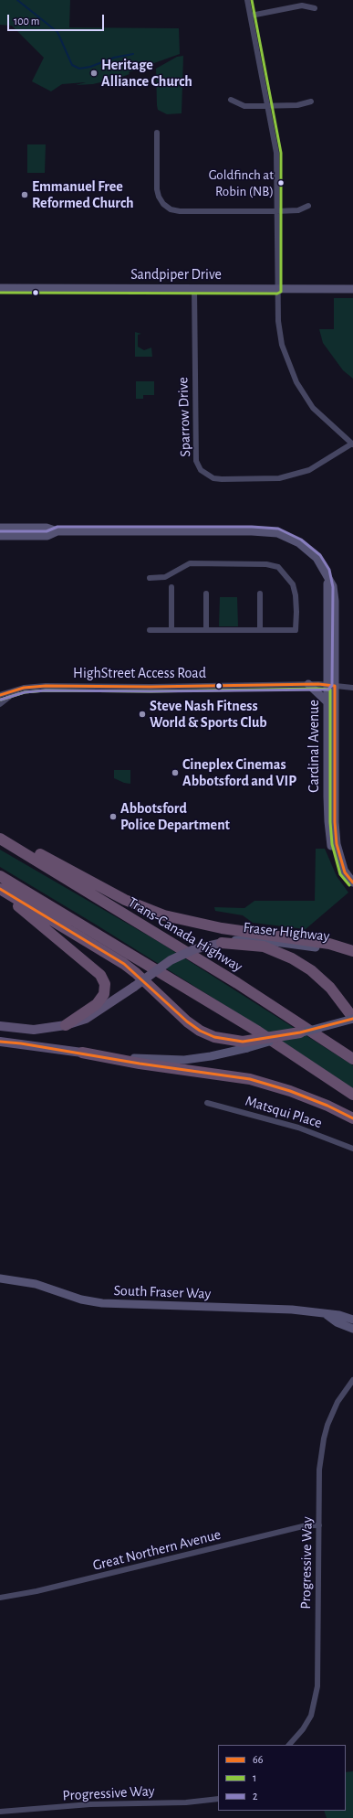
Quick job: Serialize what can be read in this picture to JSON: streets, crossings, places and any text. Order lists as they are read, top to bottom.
{
  "streets": {
    "highway": ["Trans-Canada Highway"],
    "main road": ["Fraser Highway"],
    "street": [
      "Sandpiper Drive",
      "Sparrow Drive",
      "HighStreet Access Road",
      "Cardinal Avenue",
      "Matsqui Place",
      "South Fraser Way",
      "Great Northern Avenue",
      "Progressive Way"
    ]
  },
  "crossings": [
    ["Sandpiper Drive", "Sparrow Drive"],
    ["HighStreet Access Road", "Cardinal Avenue"],
    ["Great Northern Avenue", "Progressive Way"]
  ],
  "places": [
    "Heritage Alliance Church",
    "Goldfinch at Robin (NB)",
    "Emmanuel Free Reformed Church",
    "Steve Nash Fitness World & Sports Club",
    "Cineplex Cinemas Abbotsford and VIP",
    "Abbotsford Police Department"
  ],
  "lines": ["transit line 1", "transit line 2", "transit line 66"],
  "legend": ["66", "1", "2"],
  "scale_bar": "100 m"
}
